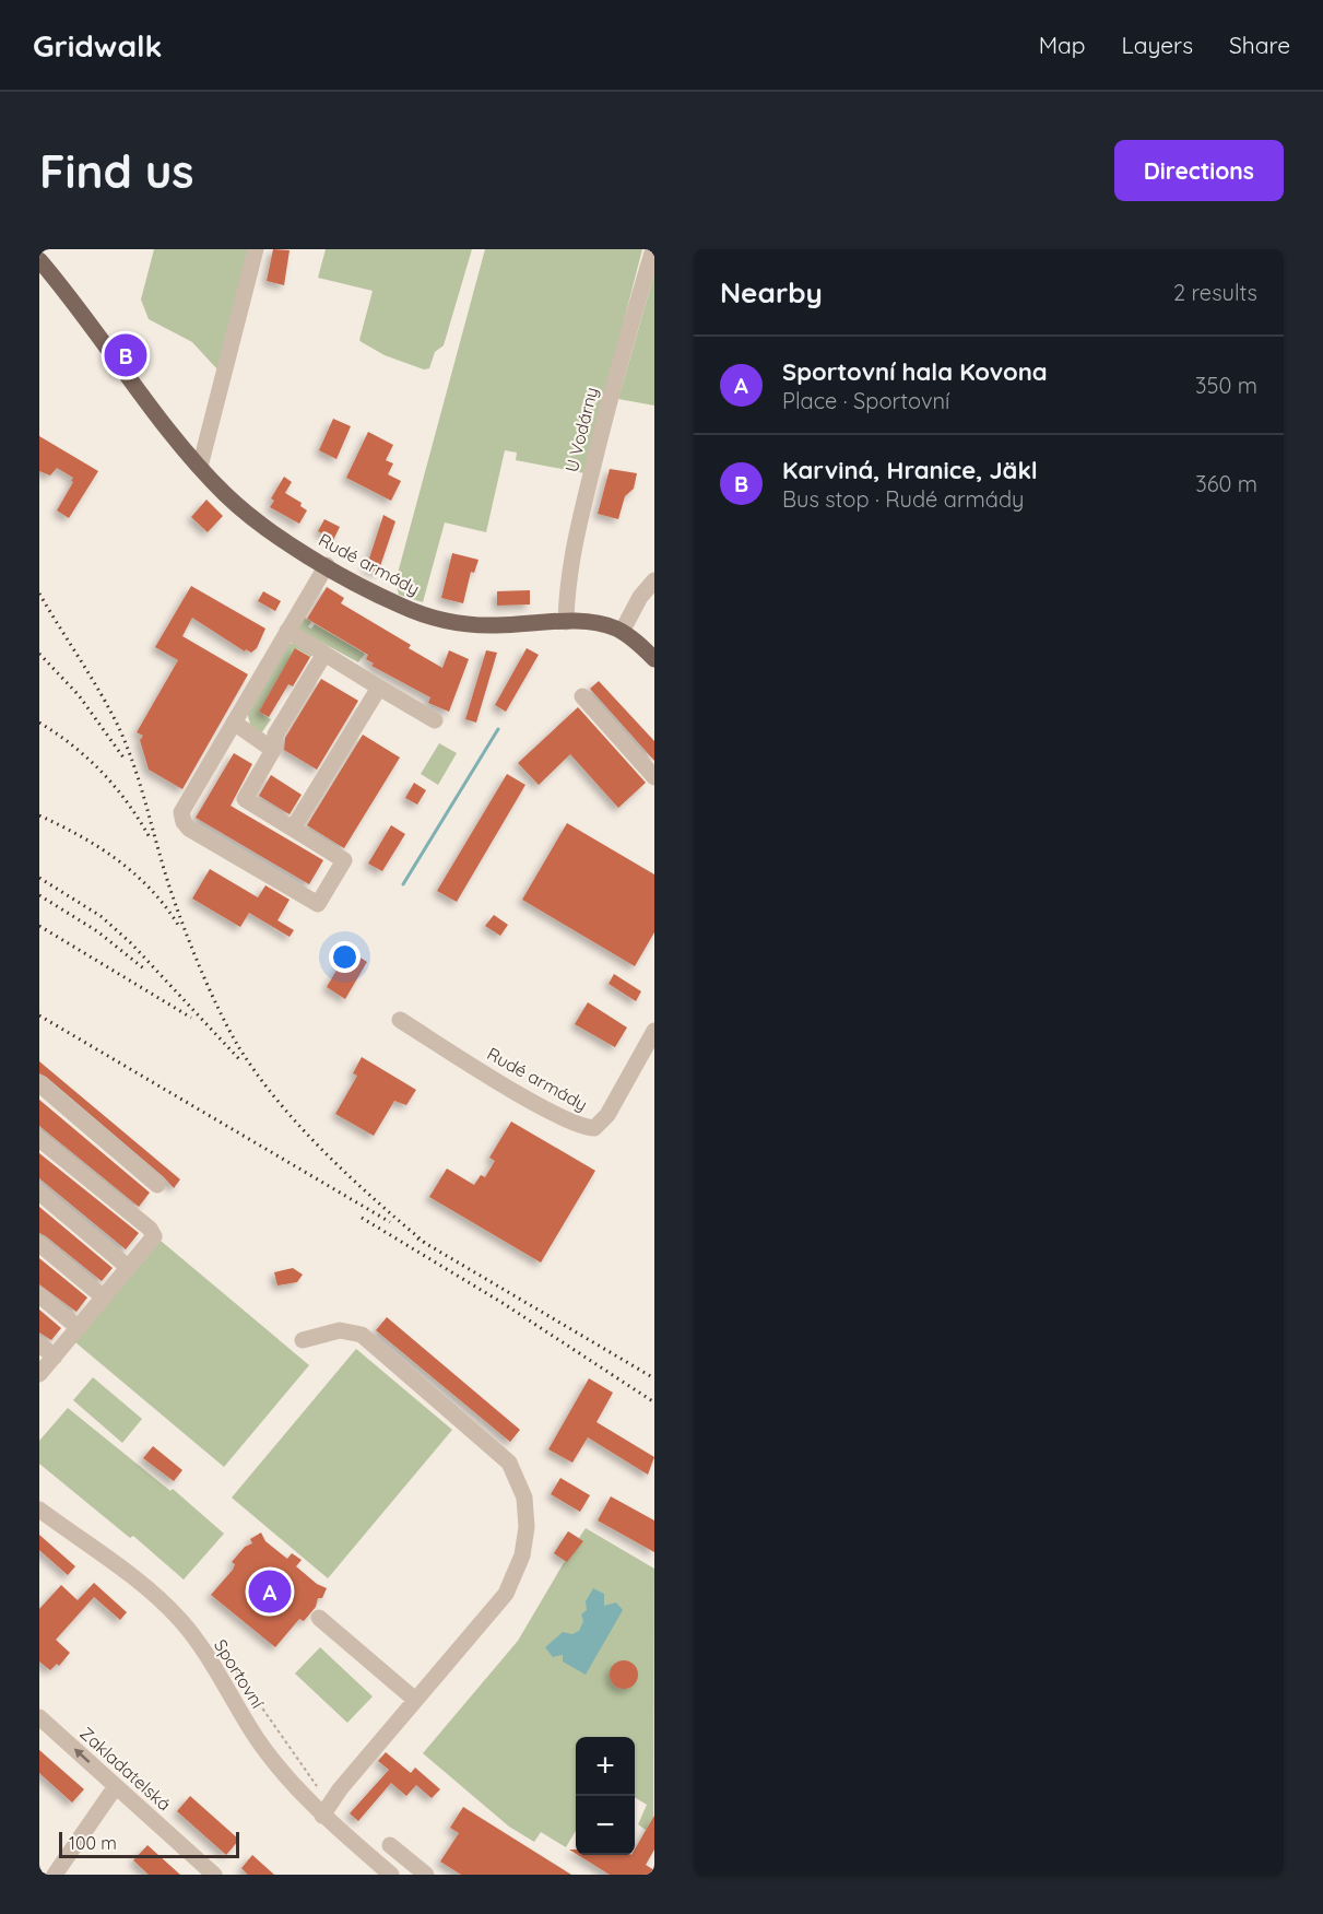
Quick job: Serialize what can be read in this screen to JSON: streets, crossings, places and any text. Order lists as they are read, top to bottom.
{
  "streets": {
    "main road": ["Rudé armády"],
    "street": ["U Vodárny", "Sportovní", "Zakladatelská"]
  },
  "crossings": [
    ["U Vodárny", "Rudé armády"]
  ],
  "one_way": ["Zakladatelská"],
  "scale_bar": "100 m",
  "page": {
    "header": "Gridwalk",
    "nav": ["Map", "Layers", "Share"],
    "buttons": "Directions",
    "title": "Find us",
    "heading": ["Nearby", "2 results"],
    "pins": ["B", "A"],
    "list": [
      {
        "mark": "A",
        "name": "Sportovní hala Kovona",
        "note": "Place · Sportovní",
        "value": "350 m"
      },
      {
        "mark": "B",
        "name": "Karviná, Hranice, Jäkl",
        "note": "Bus stop · Rudé armády",
        "value": "360 m"
      }
    ],
    "map_buttons": ["+", "−"],
    "scale": "100 m"
  }
}
